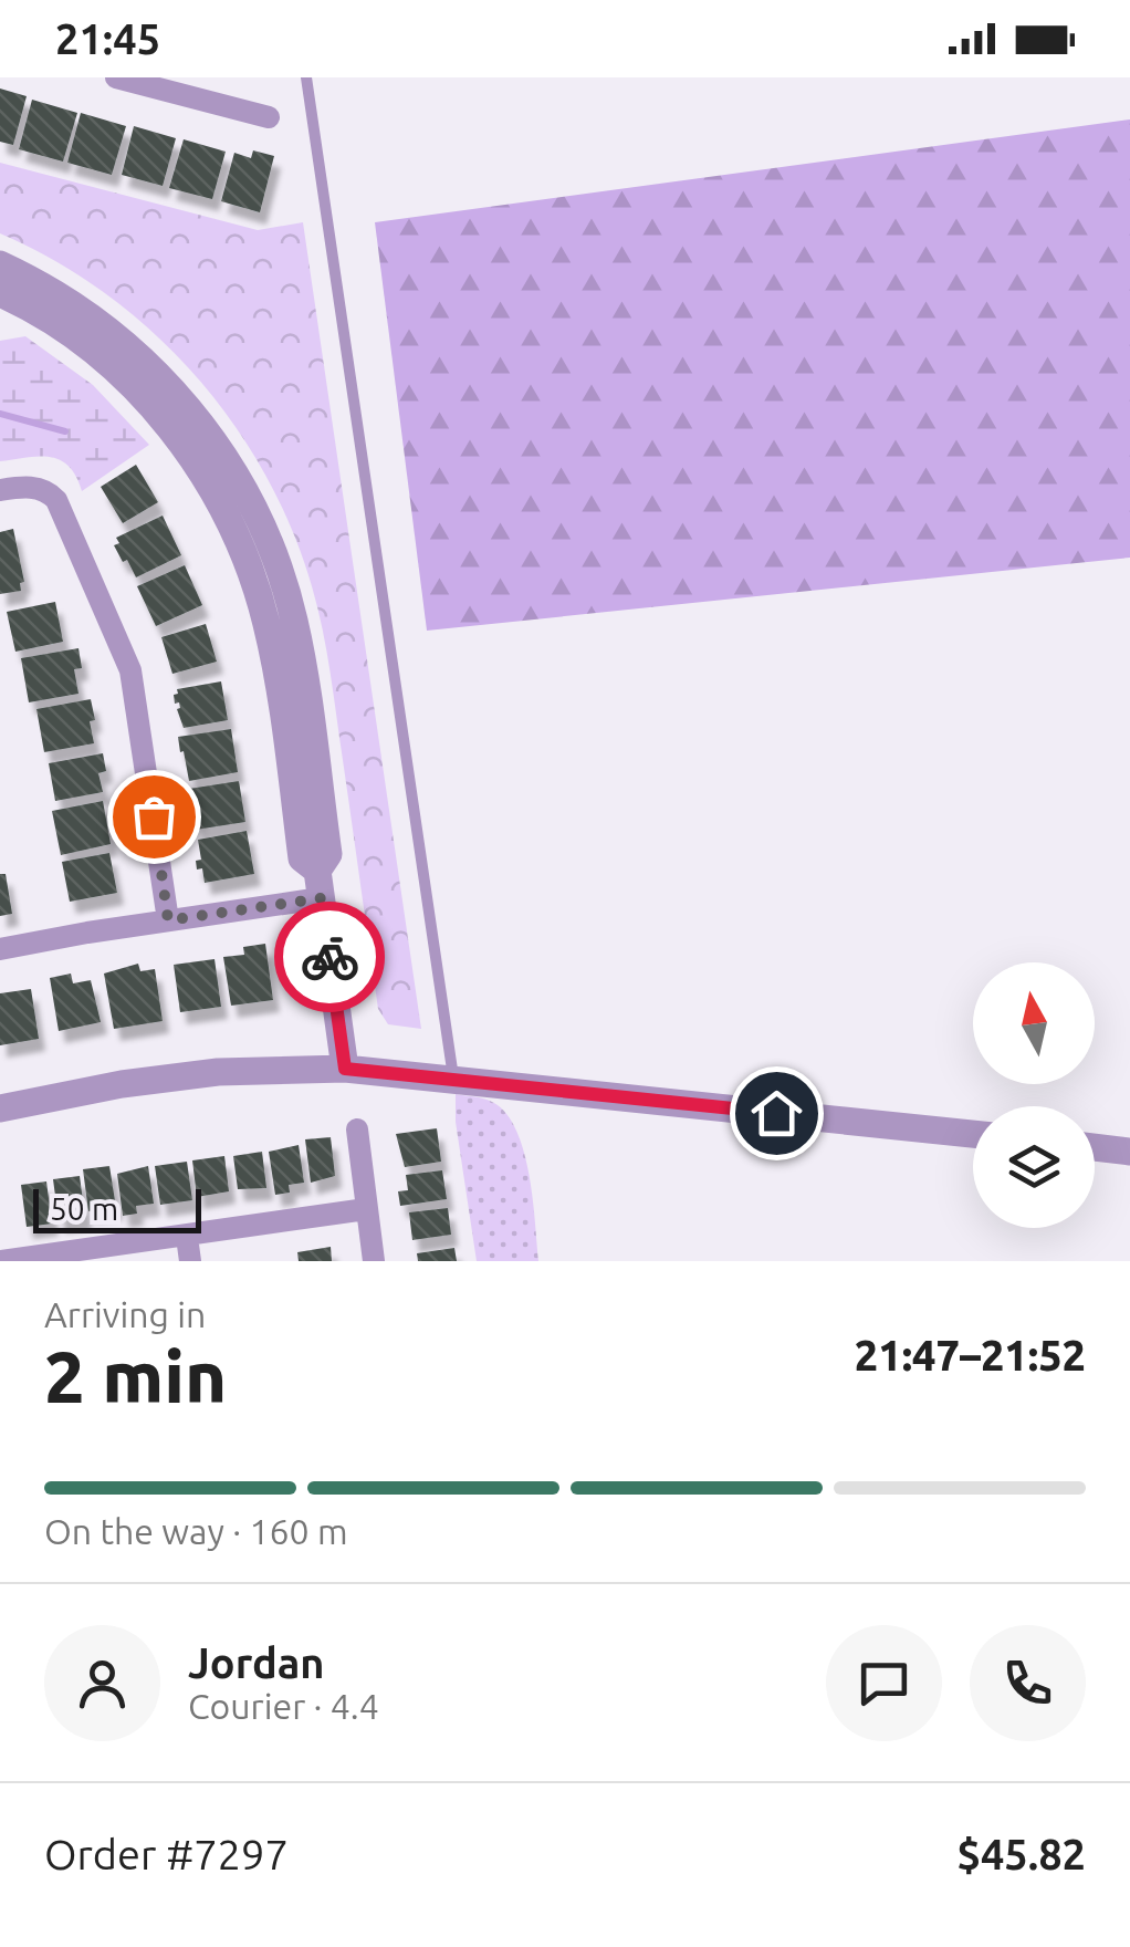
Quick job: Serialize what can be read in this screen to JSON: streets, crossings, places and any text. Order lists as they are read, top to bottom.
{
  "scale_bar": "50 m",
  "north": "top",
  "page": {
    "status": "21:45",
    "scale": "50 m",
    "heading": ["2 min", "Arriving in", "21:47–21:52"],
    "panel": [
      "Jordan",
      "Courier · 4.4",
      "Order #7297",
      "$45.82"
    ],
    "bar": "On the way · 160 m"
  }
}
